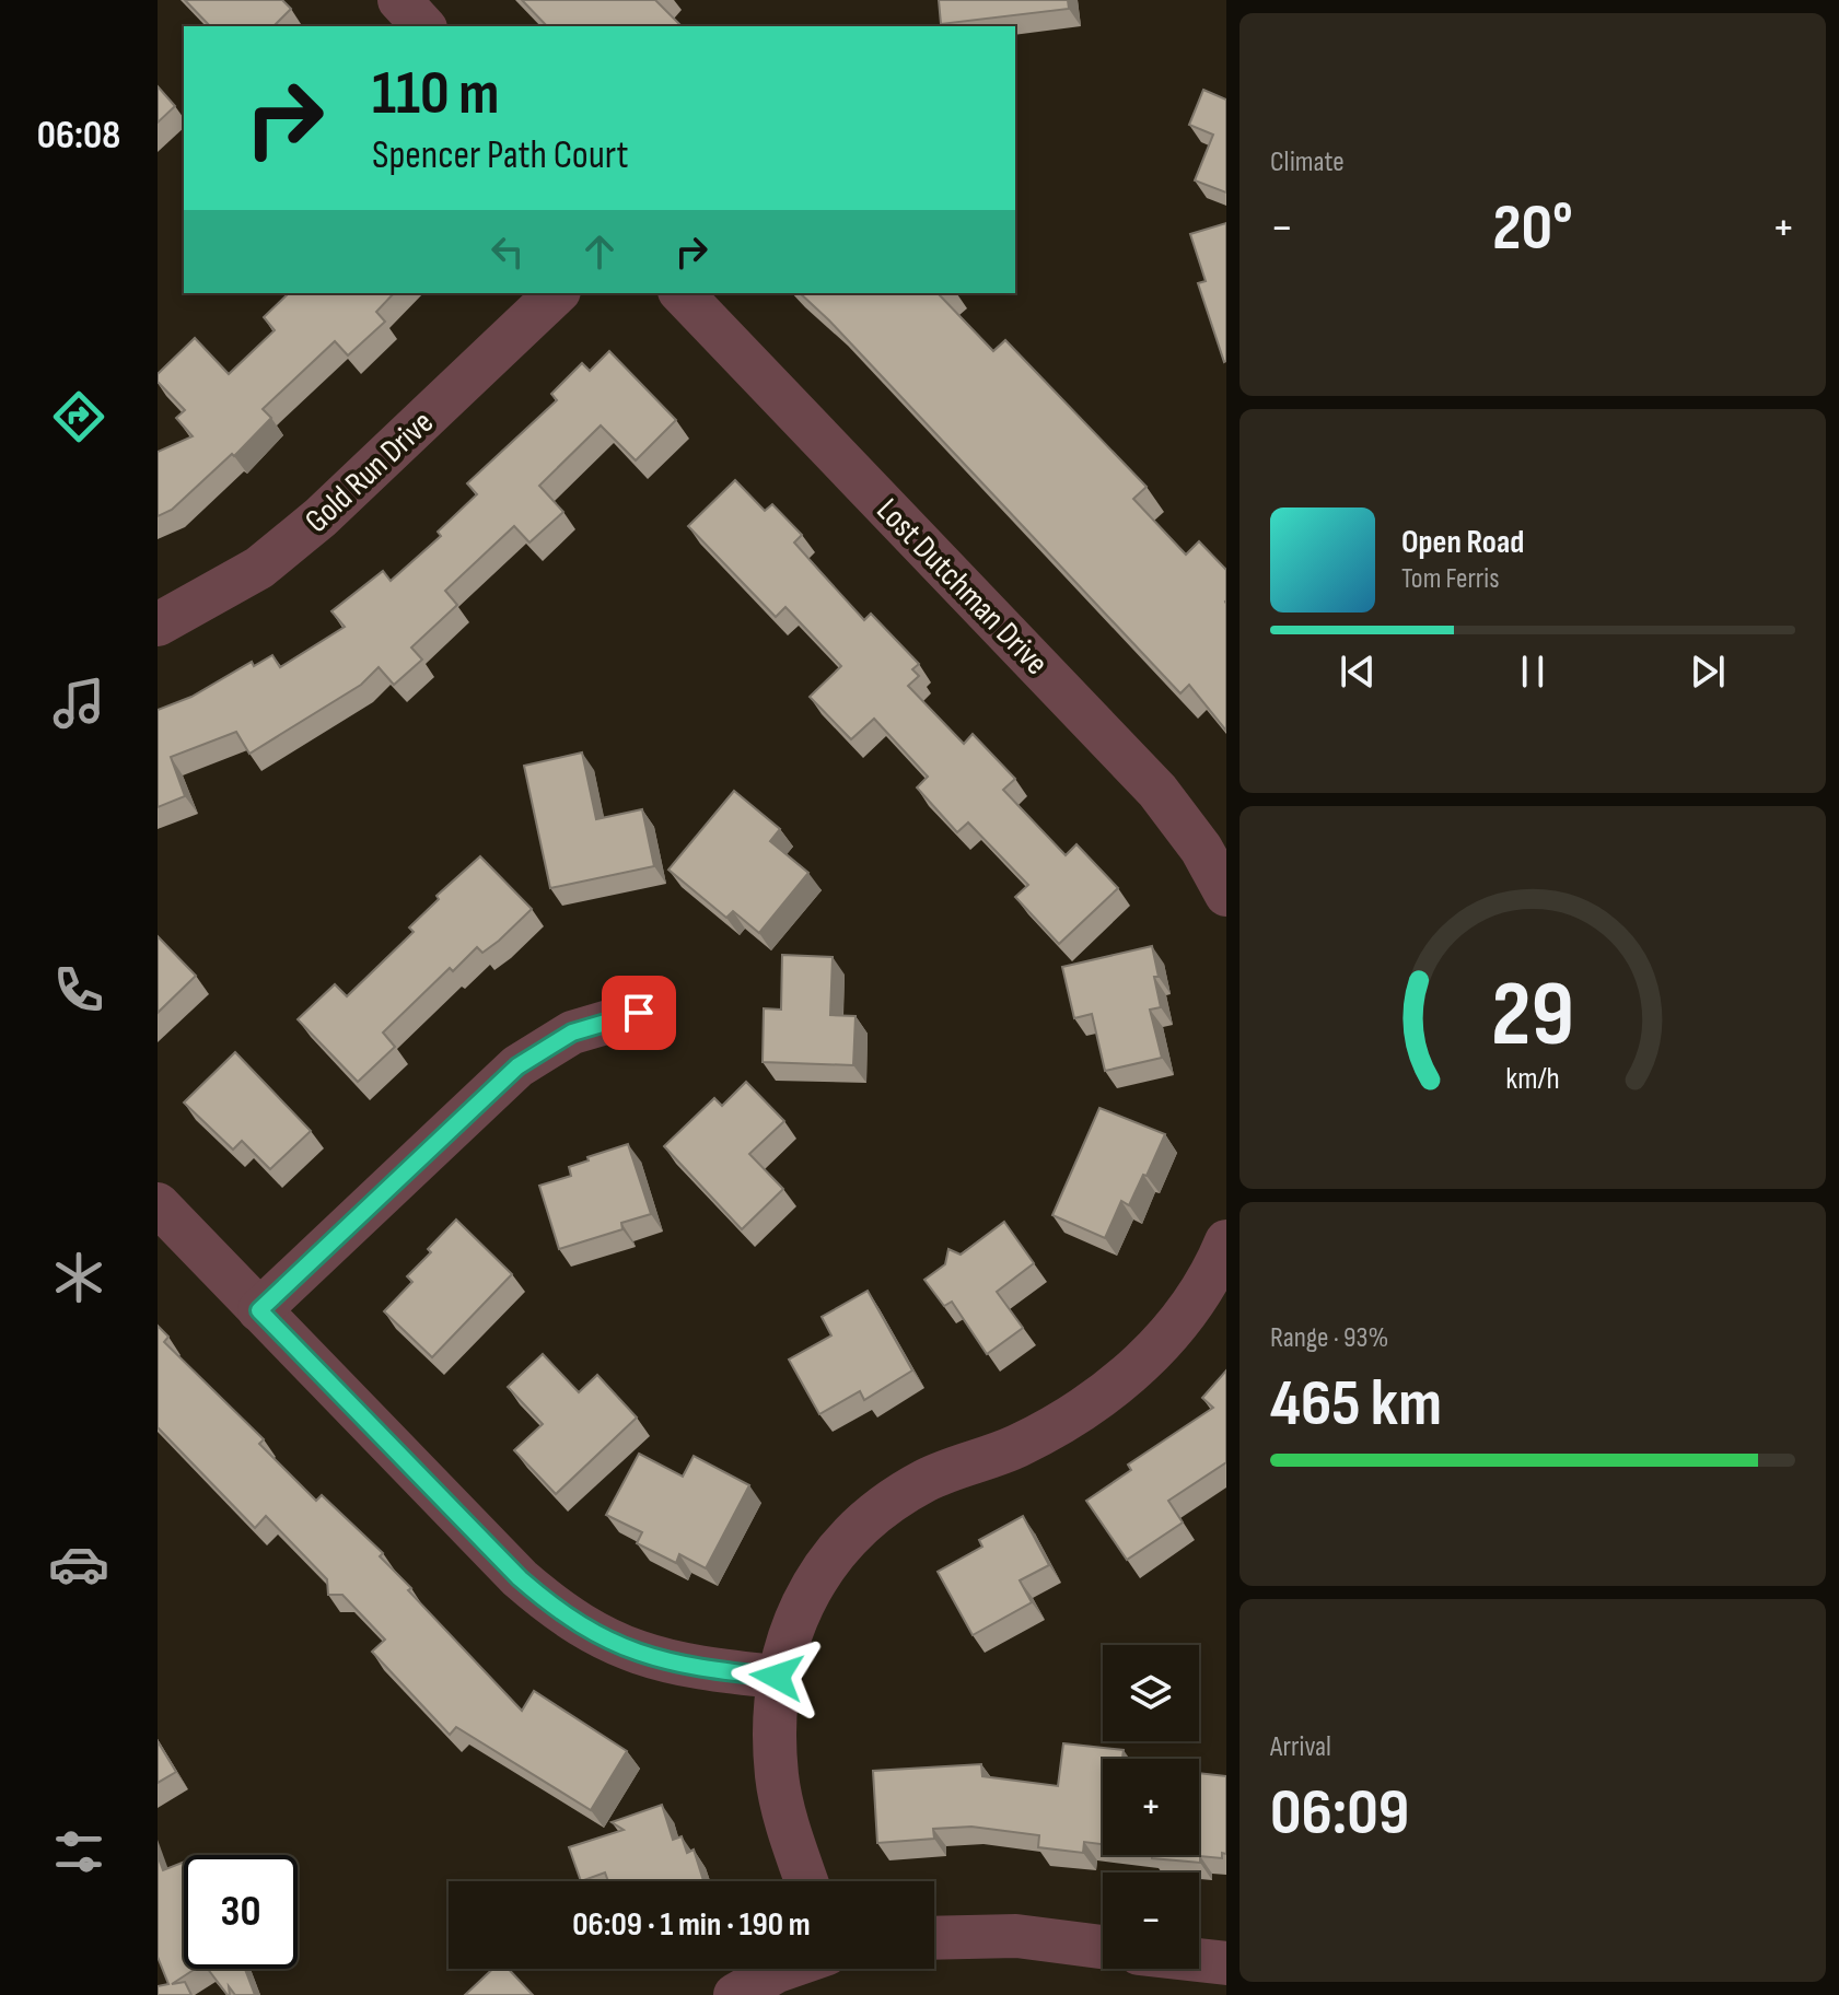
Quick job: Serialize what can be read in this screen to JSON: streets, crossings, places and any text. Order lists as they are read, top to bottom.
{
  "streets": {
    "street": ["Gold Run Drive", "Lost Dutchman Drive"]
  },
  "page": {
    "tabs": "06:08",
    "tile": [
      "Climate",
      ["Range · 93%", "465 km"],
      ["Arrival", "06:09"]
    ],
    "turn": ["110 m", "Spencer Path Court"],
    "heat": ["−", "20°", "+"],
    "song": ["Open Road", "Tom Ferris"],
    "map_buttons": ["+", "−"],
    "limit": "30",
    "trip": "06:09 · 1 min · 190 m",
    "gauge": ["29", "km/h"]
  }
}
